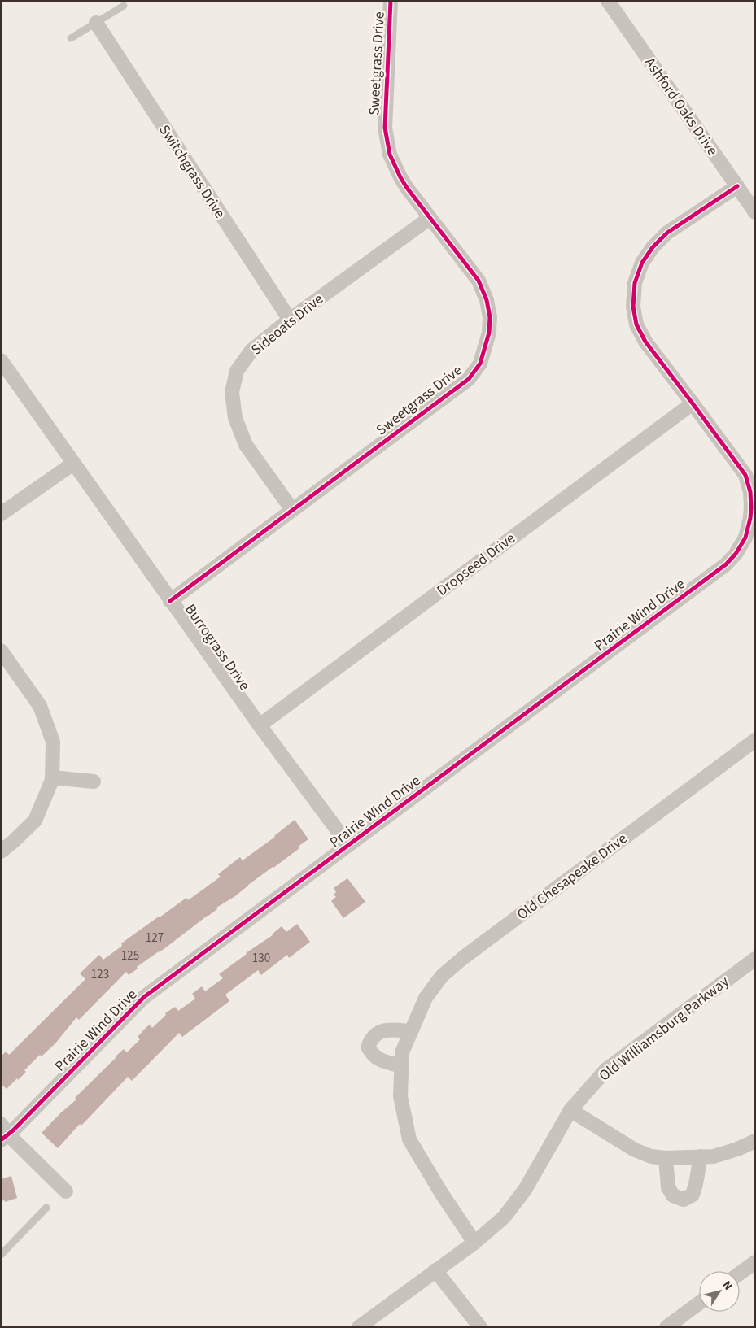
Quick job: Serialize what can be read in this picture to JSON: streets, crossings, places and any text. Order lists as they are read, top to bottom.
{
  "streets": {
    "street": [
      "Sweetgrass Drive",
      "Ashford Oaks Drive",
      "Switchgrass Drive",
      "Sideoats Drive",
      "Dropseed Drive",
      "Prairie Wind Drive",
      "Burrograss Drive",
      "Old Chesapeake Drive",
      "Old Williamsburg Parkway"
    ]
  },
  "crossings": [
    ["Sweetgrass Drive", "Sideoats Drive"],
    ["Sweetgrass Drive", "Burrograss Drive"],
    ["Ashford Oaks Drive", "Prairie Wind Drive"],
    ["Switchgrass Drive", "Sideoats Drive"],
    ["Dropseed Drive", "Prairie Wind Drive"],
    ["Dropseed Drive", "Burrograss Drive"],
    ["Prairie Wind Drive", "Burrograss Drive"],
    ["Old Chesapeake Drive", "Old Williamsburg Parkway"]
  ],
  "house_numbers": [
    "127",
    "125",
    "130",
    "123"
  ],
  "north": "top right"
}
